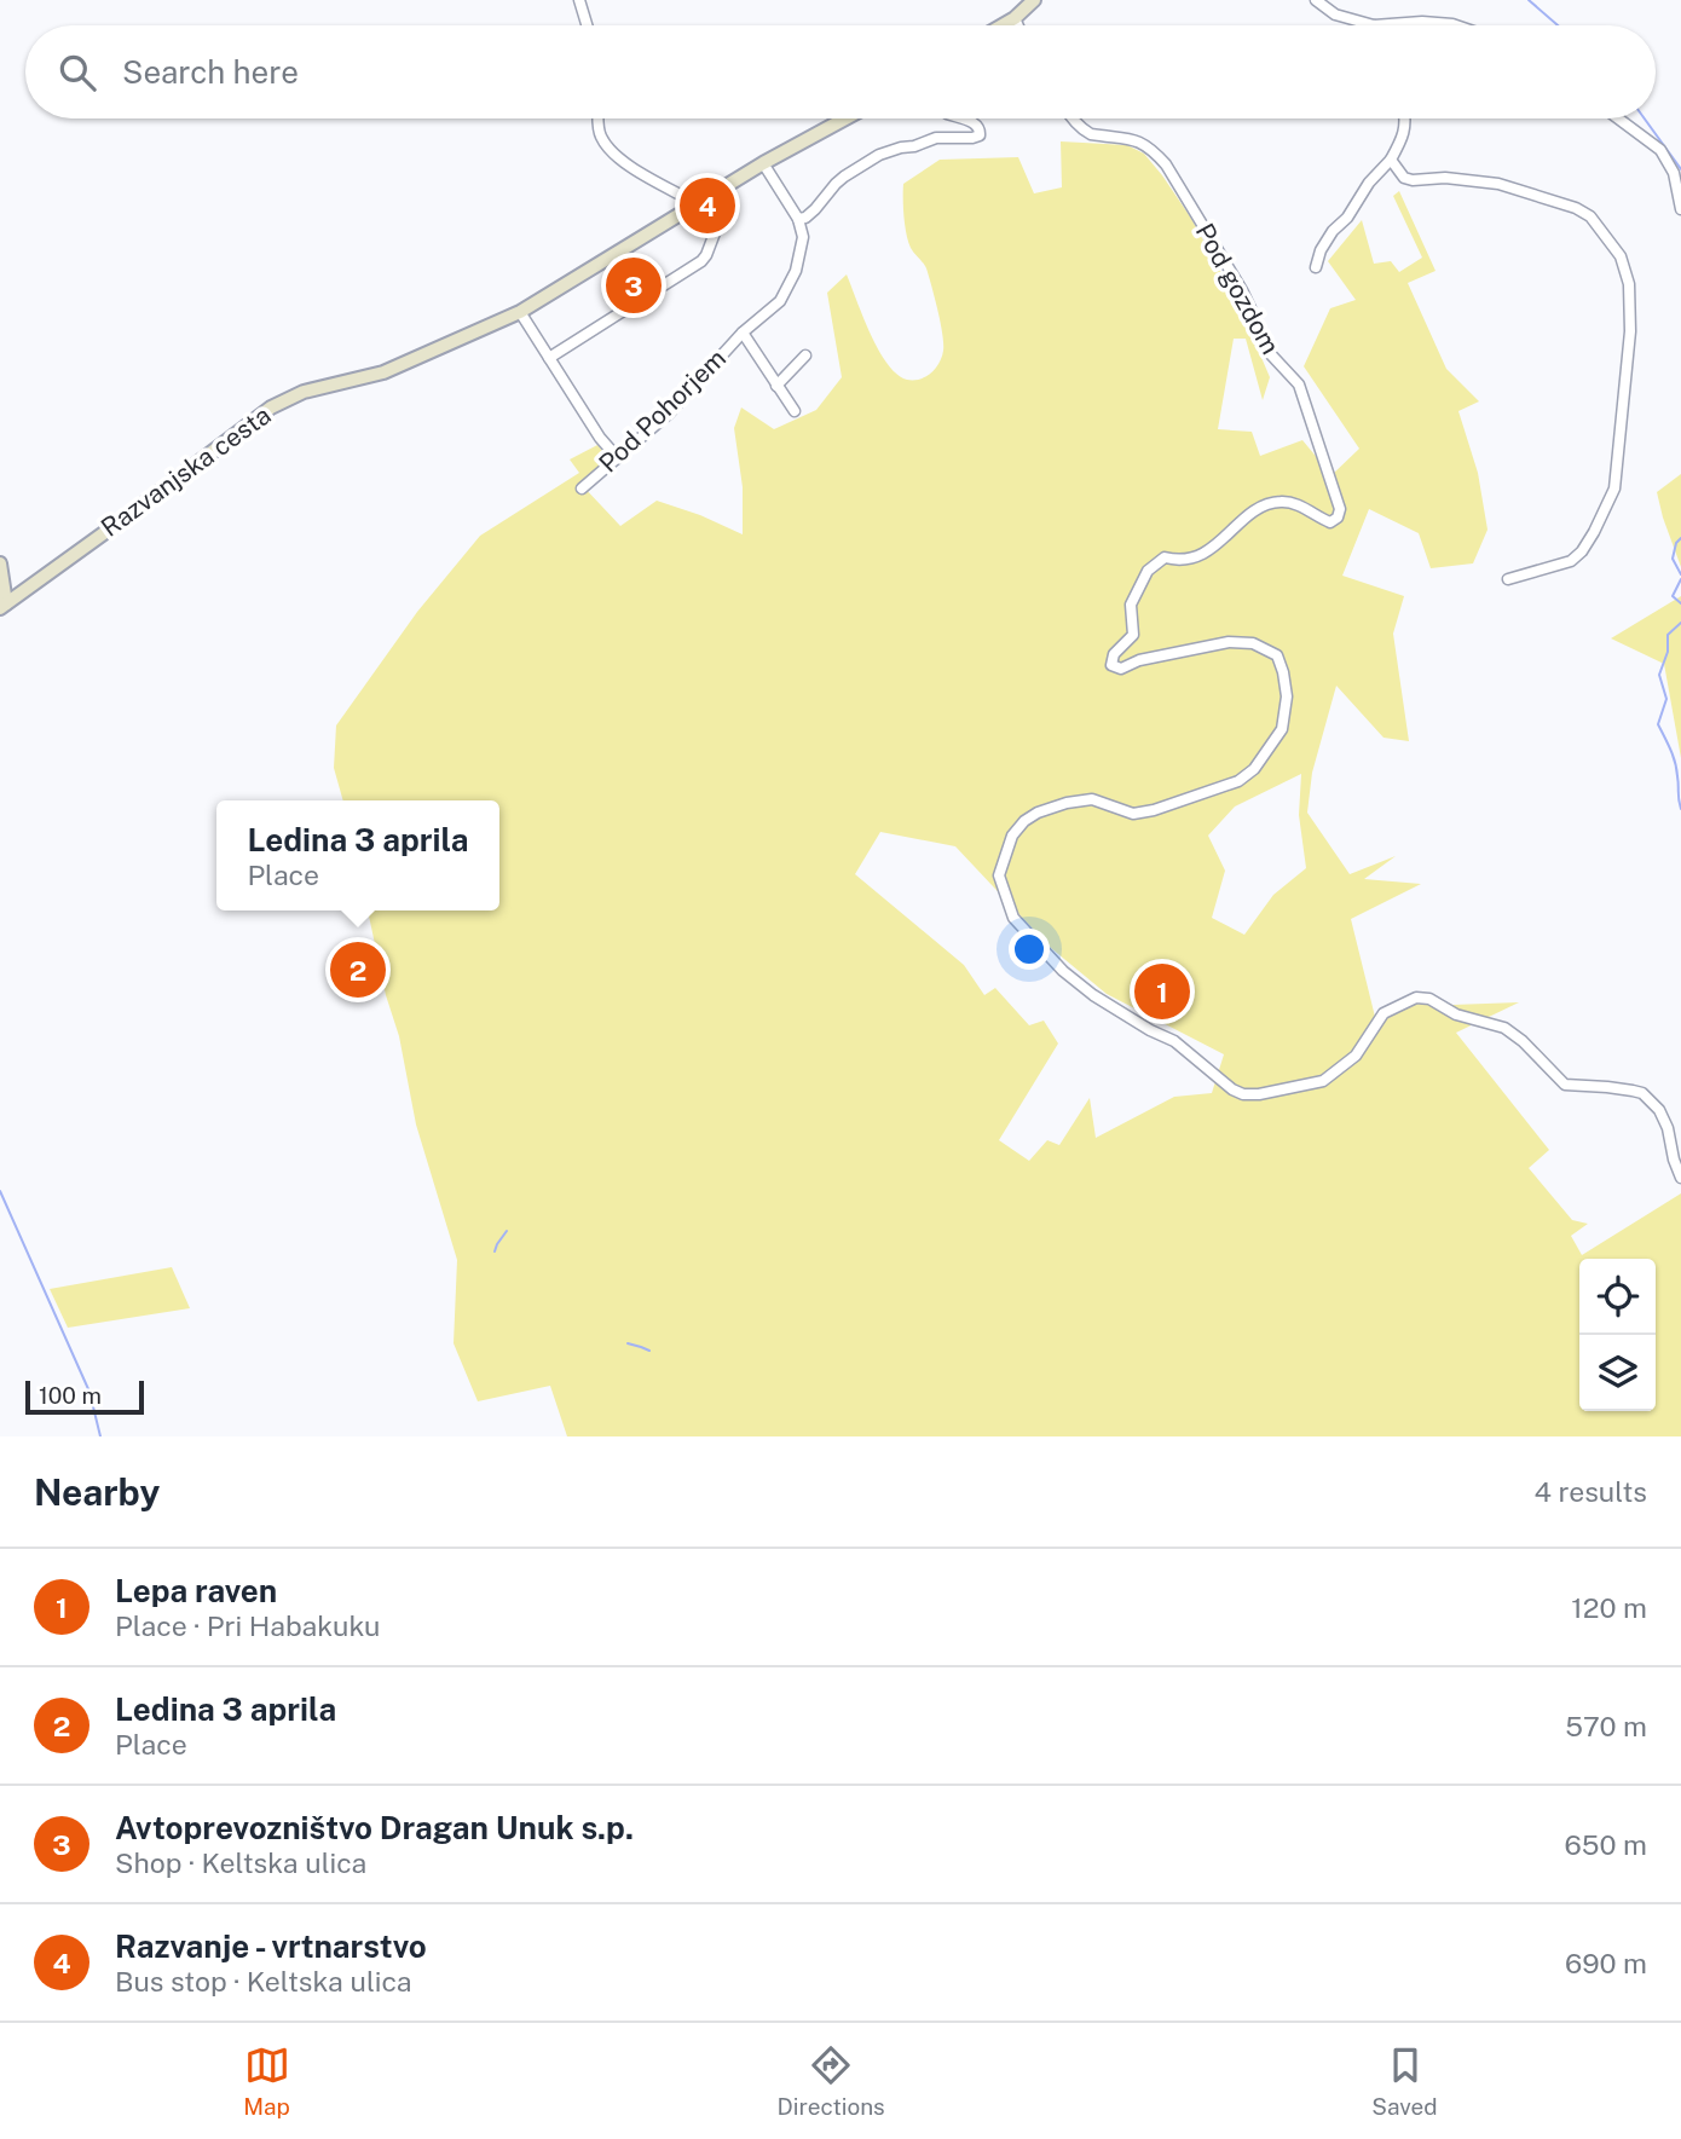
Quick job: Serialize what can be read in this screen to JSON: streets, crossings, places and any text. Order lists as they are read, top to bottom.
{
  "streets": {
    "street": ["Pod gozdom", "Pod Pohorjem", "Razvanjska cesta"]
  },
  "scale_bar": "100 m",
  "page": {
    "search": "Search here",
    "pins": [
      "4",
      "3",
      "2",
      "1"
    ],
    "popup": ["Ledina 3 aprila", "Place"],
    "scale": "100 m",
    "heading": ["Nearby", "4 results"],
    "list": [
      {
        "mark": "1",
        "name": "Lepa raven",
        "note": "Place · Pri Habakuku",
        "value": "120 m"
      },
      {
        "mark": "2",
        "name": "Ledina 3 aprila",
        "note": "Place",
        "value": "570 m"
      },
      {
        "mark": "3",
        "name": "Avtoprevozništvo Dragan Unuk s.p.",
        "note": "Shop · Keltska ulica",
        "value": "650 m"
      },
      {
        "mark": "4",
        "name": "Razvanje - vrtnarstvo",
        "note": "Bus stop · Keltska ulica",
        "value": "690 m"
      }
    ],
    "nav": ["Map", "Directions", "Saved"]
  }
}
